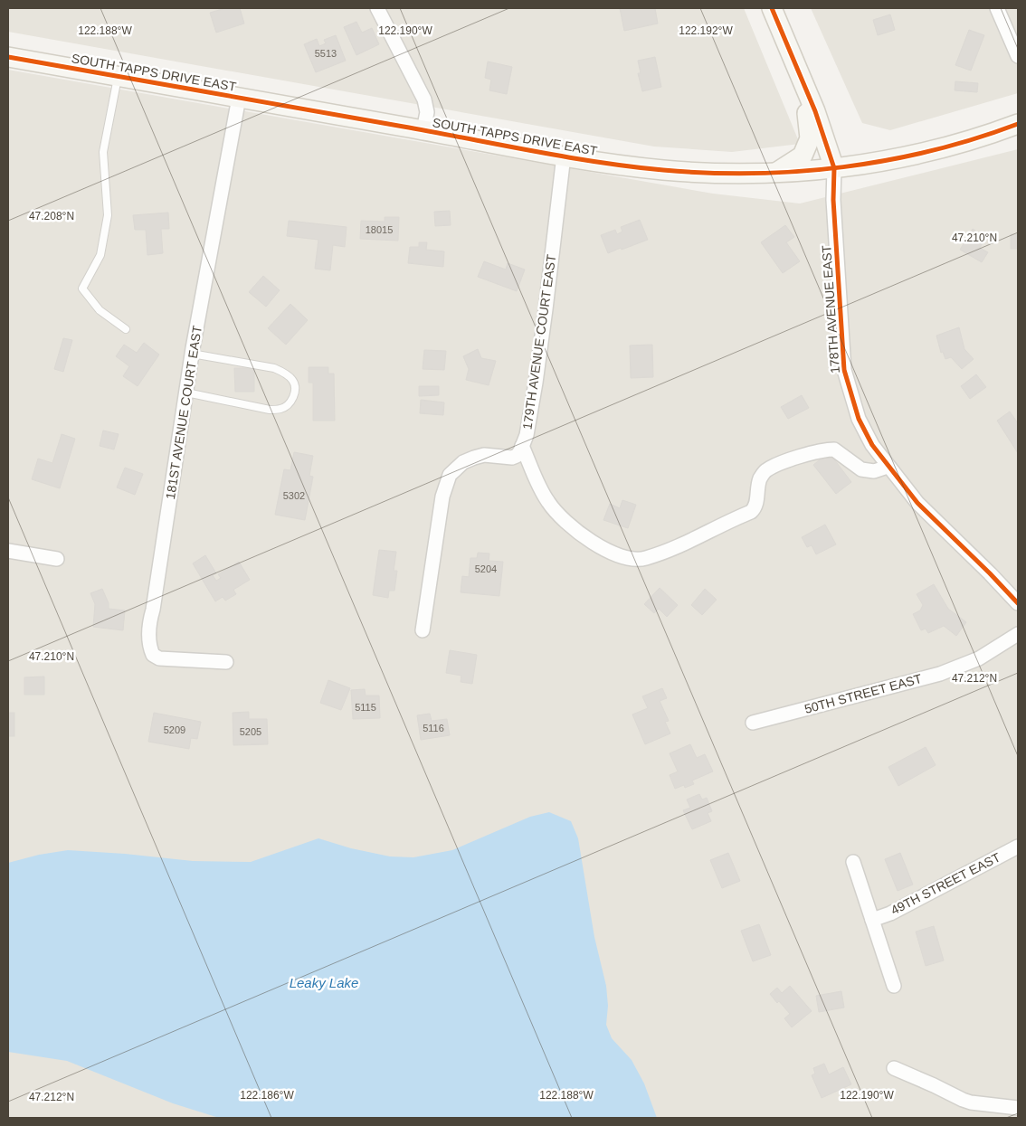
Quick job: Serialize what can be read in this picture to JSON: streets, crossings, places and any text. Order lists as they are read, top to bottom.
{
  "streets": {
    "street": [
      "SOUTH TAPPS DRIVE EAST",
      "178TH AVENUE EAST",
      "179TH AVENUE COURT EAST",
      "181ST AVENUE COURT EAST",
      "50TH STREET EAST",
      "49TH STREET EAST"
    ]
  },
  "crossings": [
    ["SOUTH TAPPS DRIVE EAST", "178TH AVENUE EAST"],
    ["SOUTH TAPPS DRIVE EAST", "179TH AVENUE COURT EAST"],
    ["SOUTH TAPPS DRIVE EAST", "181ST AVENUE COURT EAST"]
  ],
  "water": ["Leaky Lake"],
  "house_numbers": [
    "5513",
    "18015",
    "5302",
    "5204",
    "5115",
    "5116",
    "5209",
    "5205"
  ],
  "coordinates": [
    "122.188°W",
    "122.190°W",
    "122.192°W",
    "47.208°N",
    "47.210°N",
    "47.212°N",
    "122.186°W"
  ]
}
